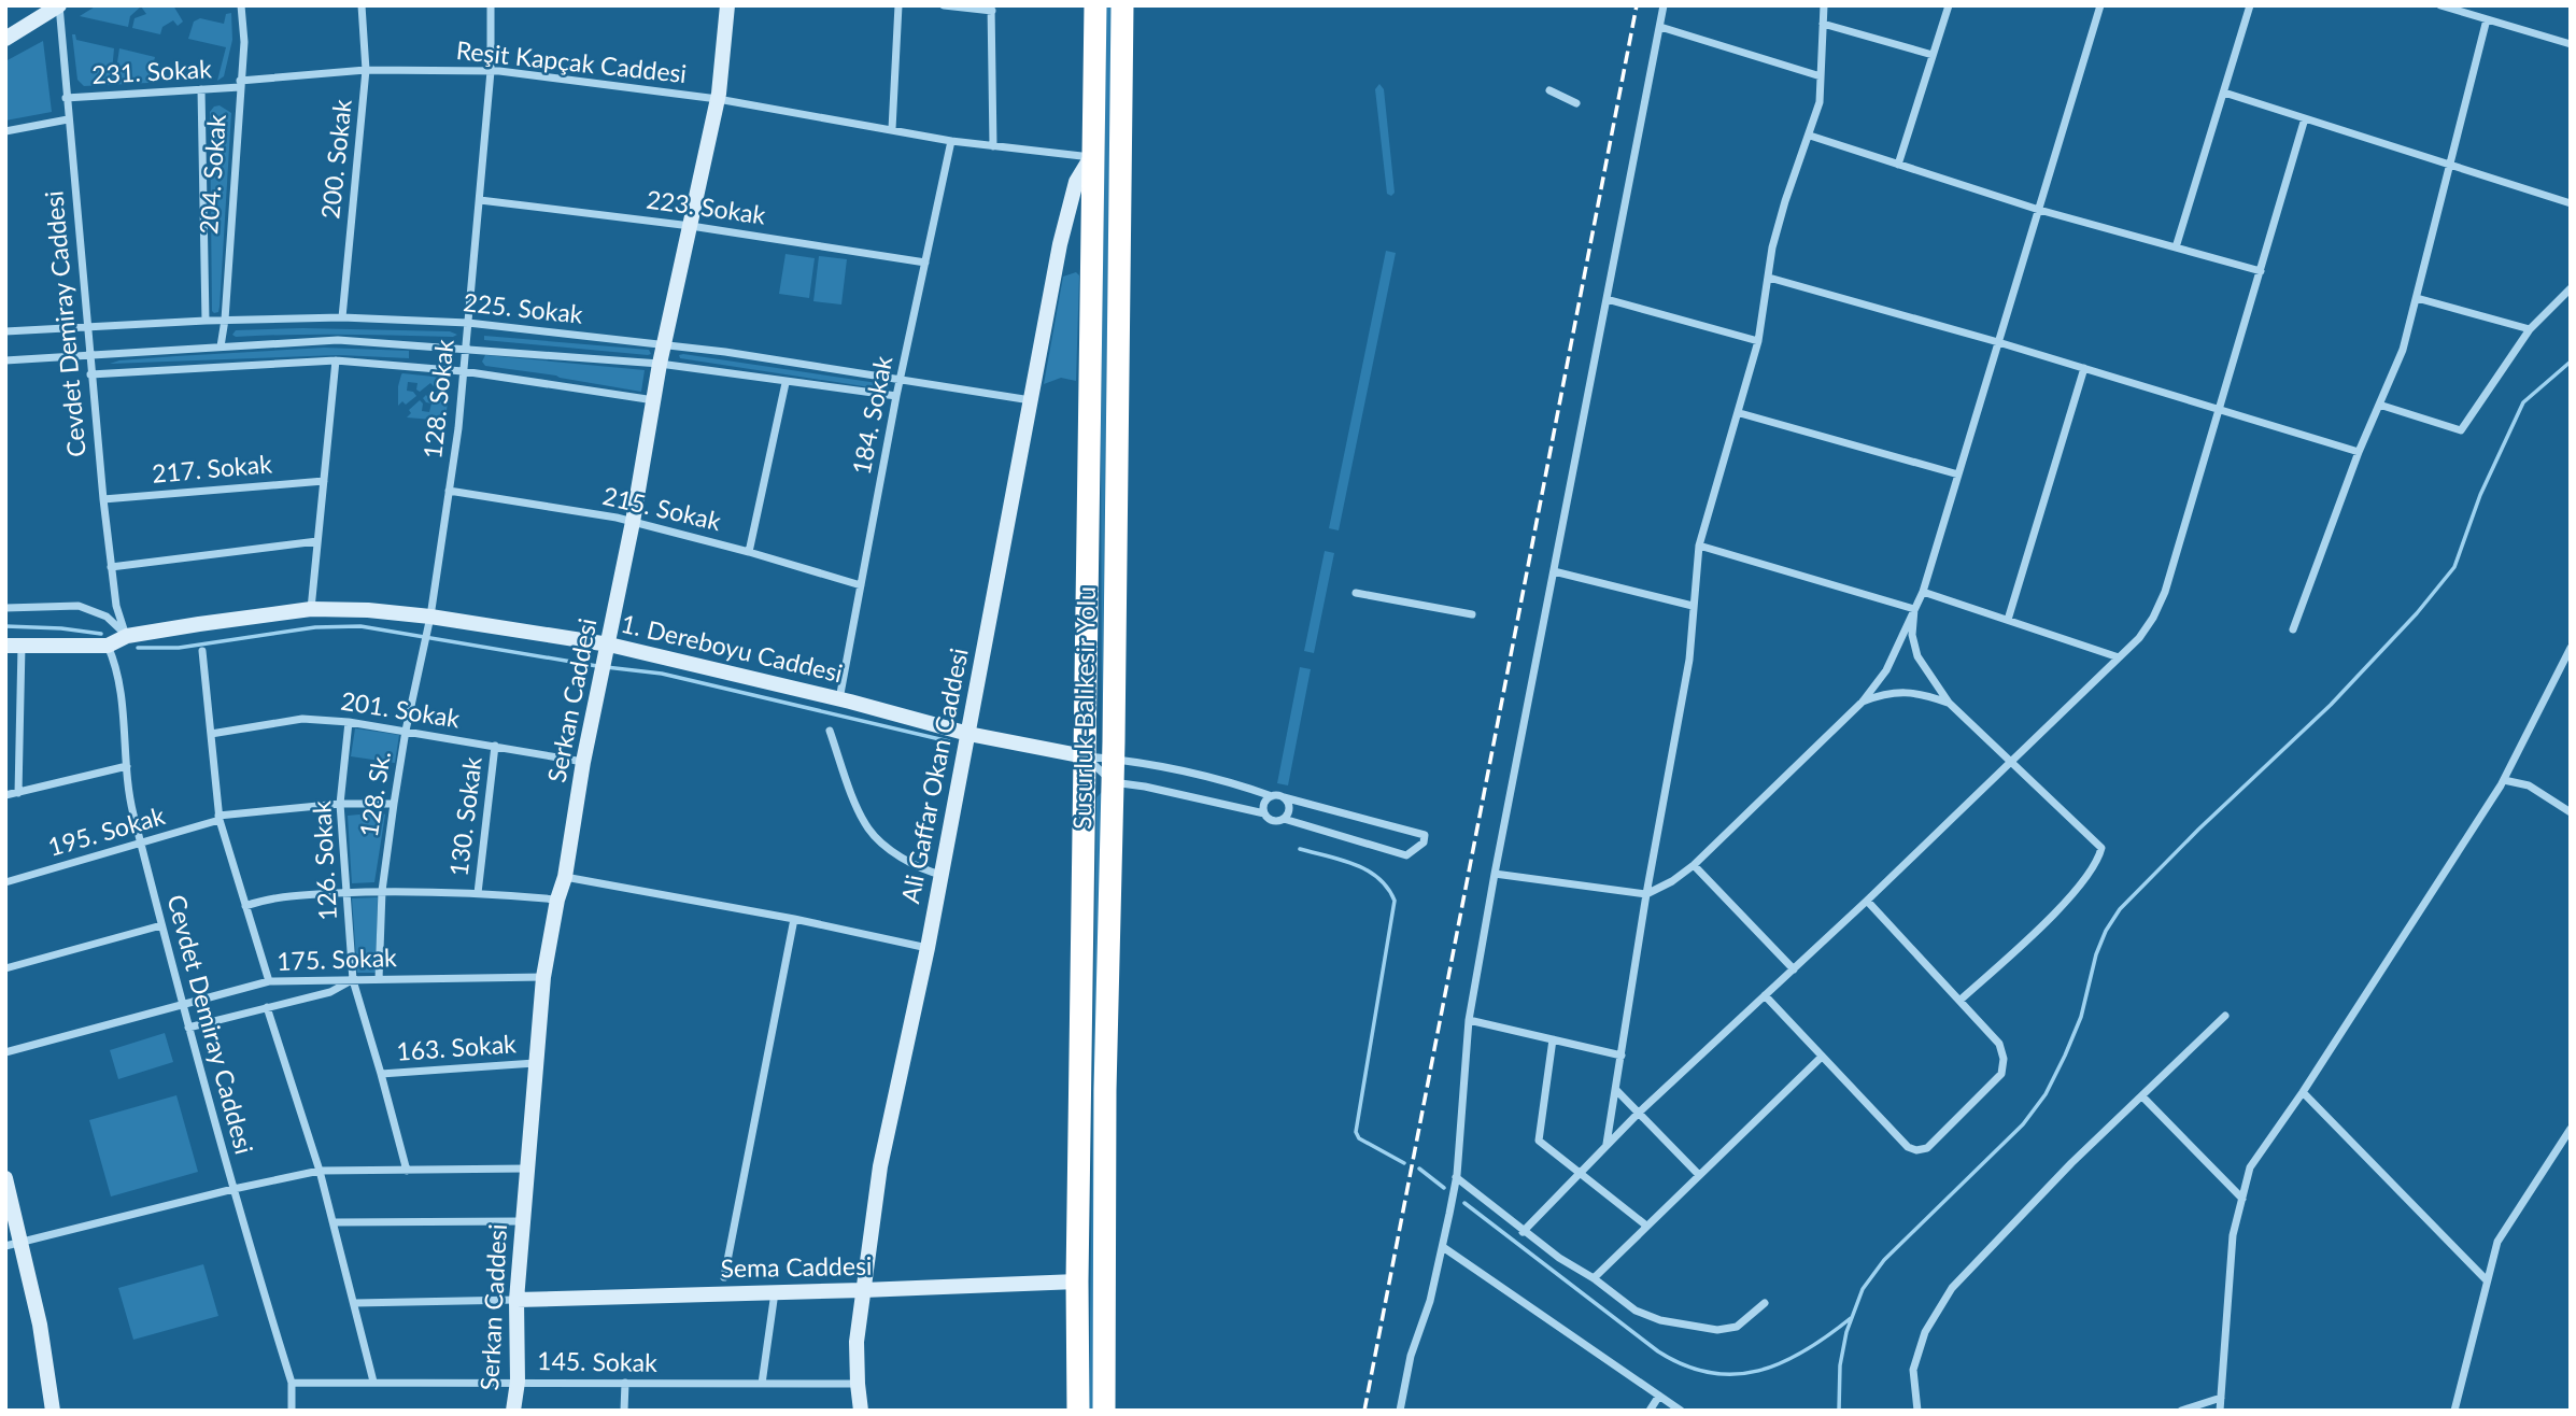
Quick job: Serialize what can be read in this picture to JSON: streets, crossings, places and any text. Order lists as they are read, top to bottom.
{
  "streets": {
    "highway": ["Susurluk-Balıkesir Yolu"],
    "main road": [
      "1. Dereboyu Caddesi",
      "Serkan Caddesi",
      "Ali Gaffar Okan Caddesi",
      "Sema Caddesi"
    ],
    "street": [
      "Reşit Kapçak Caddesi",
      "231. Sokak",
      "200. Sokak",
      "204. Sokak",
      "223. Sokak",
      "225. Sokak",
      "Cevdet Demiray Caddesi",
      "128. Sokak",
      "184. Sokak",
      "217. Sokak",
      "215. Sokak",
      "201. Sokak",
      "128. Sk.",
      "130. Sokak",
      "195. Sokak",
      "126. Sokak",
      "175. Sokak",
      "163. Sokak",
      "145. Sokak"
    ]
  },
  "crossings": [
    ["Reşit Kapçak Caddesi", "231. Sokak"],
    ["Reşit Kapçak Caddesi", "200. Sokak"],
    ["Reşit Kapçak Caddesi", "204. Sokak"],
    ["Reşit Kapçak Caddesi", "128. Sokak"],
    ["Reşit Kapçak Caddesi", "184. Sokak"],
    ["Reşit Kapçak Caddesi", "Serkan Caddesi"],
    ["Reşit Kapçak Caddesi", "Susurluk-Balıkesir Yolu"],
    ["Reşit Kapçak Caddesi", "Ali Gaffar Okan Caddesi"],
    ["231. Sokak", "204. Sokak"],
    ["231. Sokak", "Cevdet Demiray Caddesi"],
    ["200. Sokak", "225. Sokak"],
    ["204. Sokak", "225. Sokak"],
    ["223. Sokak", "128. Sokak"],
    ["223. Sokak", "184. Sokak"],
    ["223. Sokak", "Serkan Caddesi"],
    ["225. Sokak", "Cevdet Demiray Caddesi"],
    ["225. Sokak", "128. Sokak"],
    ["225. Sokak", "184. Sokak"],
    ["225. Sokak", "Serkan Caddesi"],
    ["225. Sokak", "Ali Gaffar Okan Caddesi"],
    ["Cevdet Demiray Caddesi", "217. Sokak"],
    ["Cevdet Demiray Caddesi", "1. Dereboyu Caddesi"],
    ["Cevdet Demiray Caddesi", "195. Sokak"],
    ["Cevdet Demiray Caddesi", "175. Sokak"],
    ["Cevdet Demiray Caddesi", "145. Sokak"],
    ["128. Sokak", "215. Sokak"],
    ["128. Sokak", "1. Dereboyu Caddesi"],
    ["128. Sokak", "128. Sk."],
    ["184. Sokak", "215. Sokak"],
    ["184. Sokak", "1. Dereboyu Caddesi"],
    ["215. Sokak", "Serkan Caddesi"],
    ["1. Dereboyu Caddesi", "Serkan Caddesi"],
    ["1. Dereboyu Caddesi", "Susurluk-Balıkesir Yolu"],
    ["1. Dereboyu Caddesi", "Ali Gaffar Okan Caddesi"],
    ["1. Dereboyu Caddesi", "128. Sk."],
    ["Serkan Caddesi", "201. Sokak"],
    ["Serkan Caddesi", "175. Sokak"],
    ["Serkan Caddesi", "163. Sokak"],
    ["Serkan Caddesi", "Sema Caddesi"],
    ["Serkan Caddesi", "145. Sokak"],
    ["Susurluk-Balıkesir Yolu", "Ali Gaffar Okan Caddesi"],
    ["Susurluk-Balıkesir Yolu", "Sema Caddesi"],
    ["201. Sokak", "128. Sk."],
    ["201. Sokak", "130. Sokak"],
    ["201. Sokak", "126. Sokak"],
    ["Ali Gaffar Okan Caddesi", "Sema Caddesi"],
    ["Ali Gaffar Okan Caddesi", "145. Sokak"],
    ["128. Sk.", "195. Sokak"],
    ["128. Sk.", "175. Sokak"],
    ["195. Sokak", "126. Sokak"],
    ["126. Sokak", "175. Sokak"],
    ["126. Sokak", "163. Sokak"]
  ]
}
